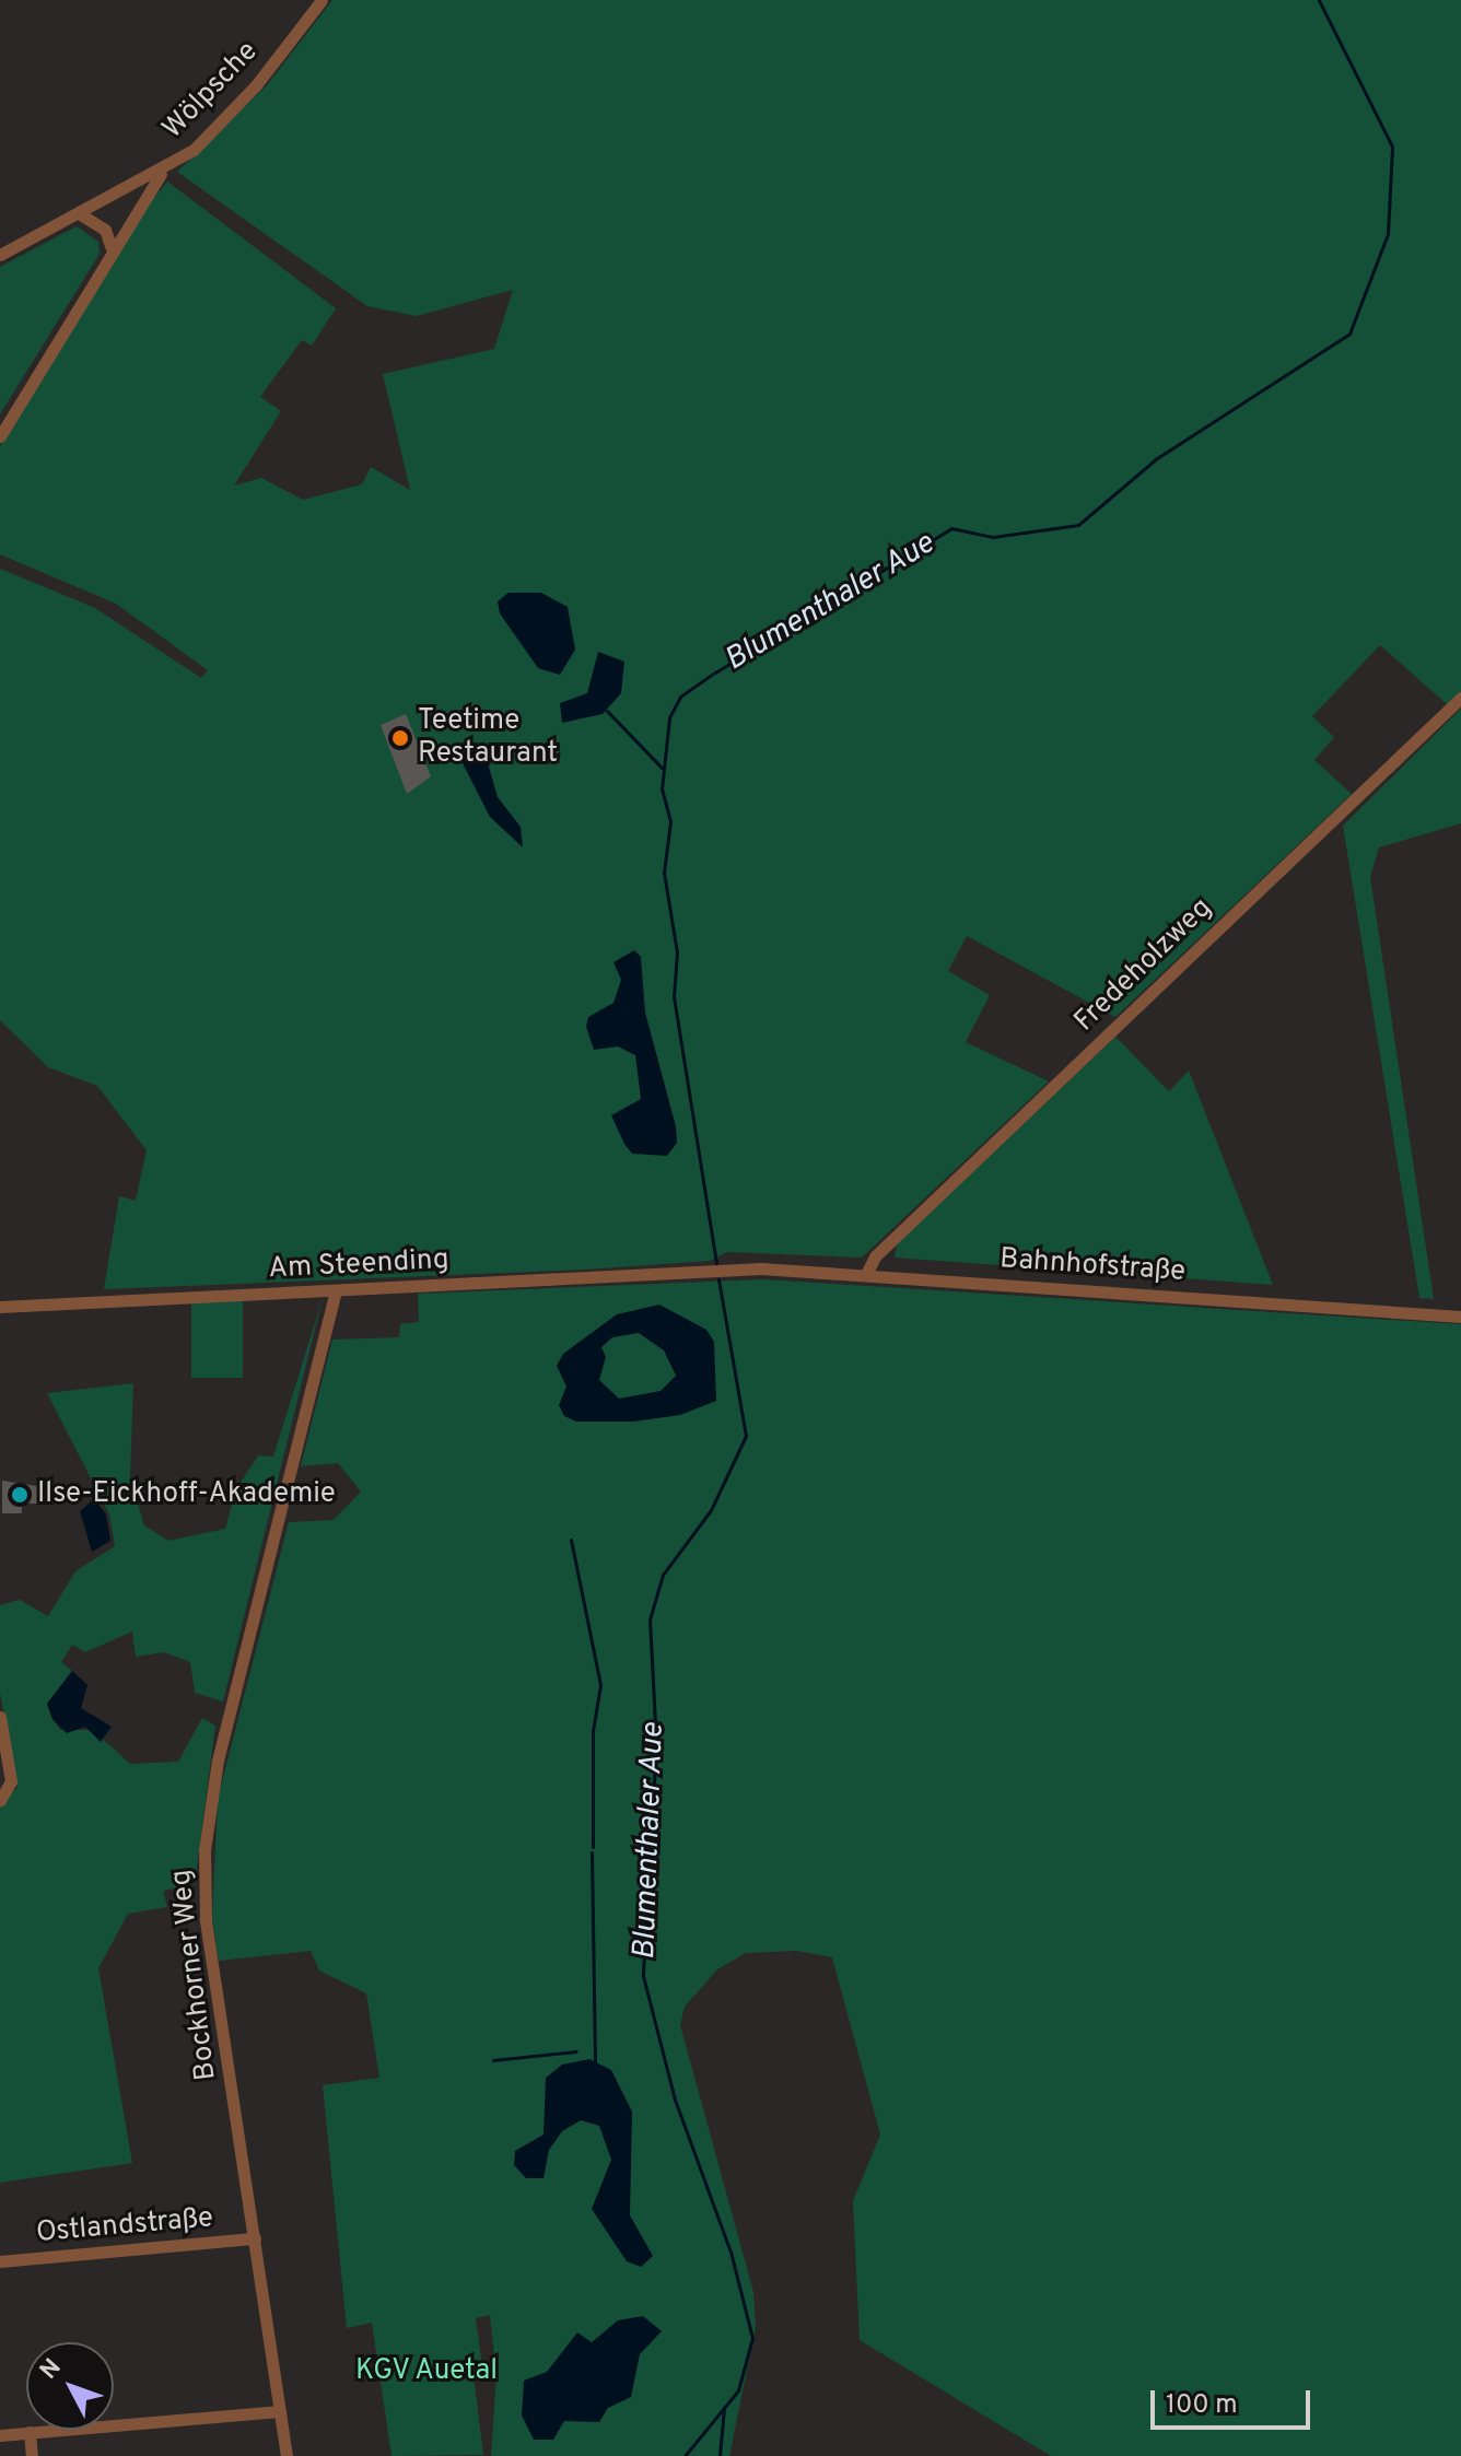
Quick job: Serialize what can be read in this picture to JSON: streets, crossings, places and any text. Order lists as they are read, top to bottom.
{
  "streets": {
    "street": [
      "Wölpsche",
      "Fredeholzweg",
      "Am Steending",
      "Bahnhofstraße",
      "Bockhorner Weg",
      "Ostlandstraße"
    ]
  },
  "crossings": [
    ["Fredeholzweg", "Bahnhofstraße"],
    ["Am Steending", "Bahnhofstraße"],
    ["Am Steending", "Bockhorner Weg"],
    ["Bockhorner Weg", "Ostlandstraße"]
  ],
  "water": ["Blumenthaler Aue"],
  "parks": ["KGV Auetal"],
  "places": ["Teetime Restaurant", "Ilse-Eickhoff-Akademie"],
  "scale_bar": "100 m",
  "north": "top left"
}
